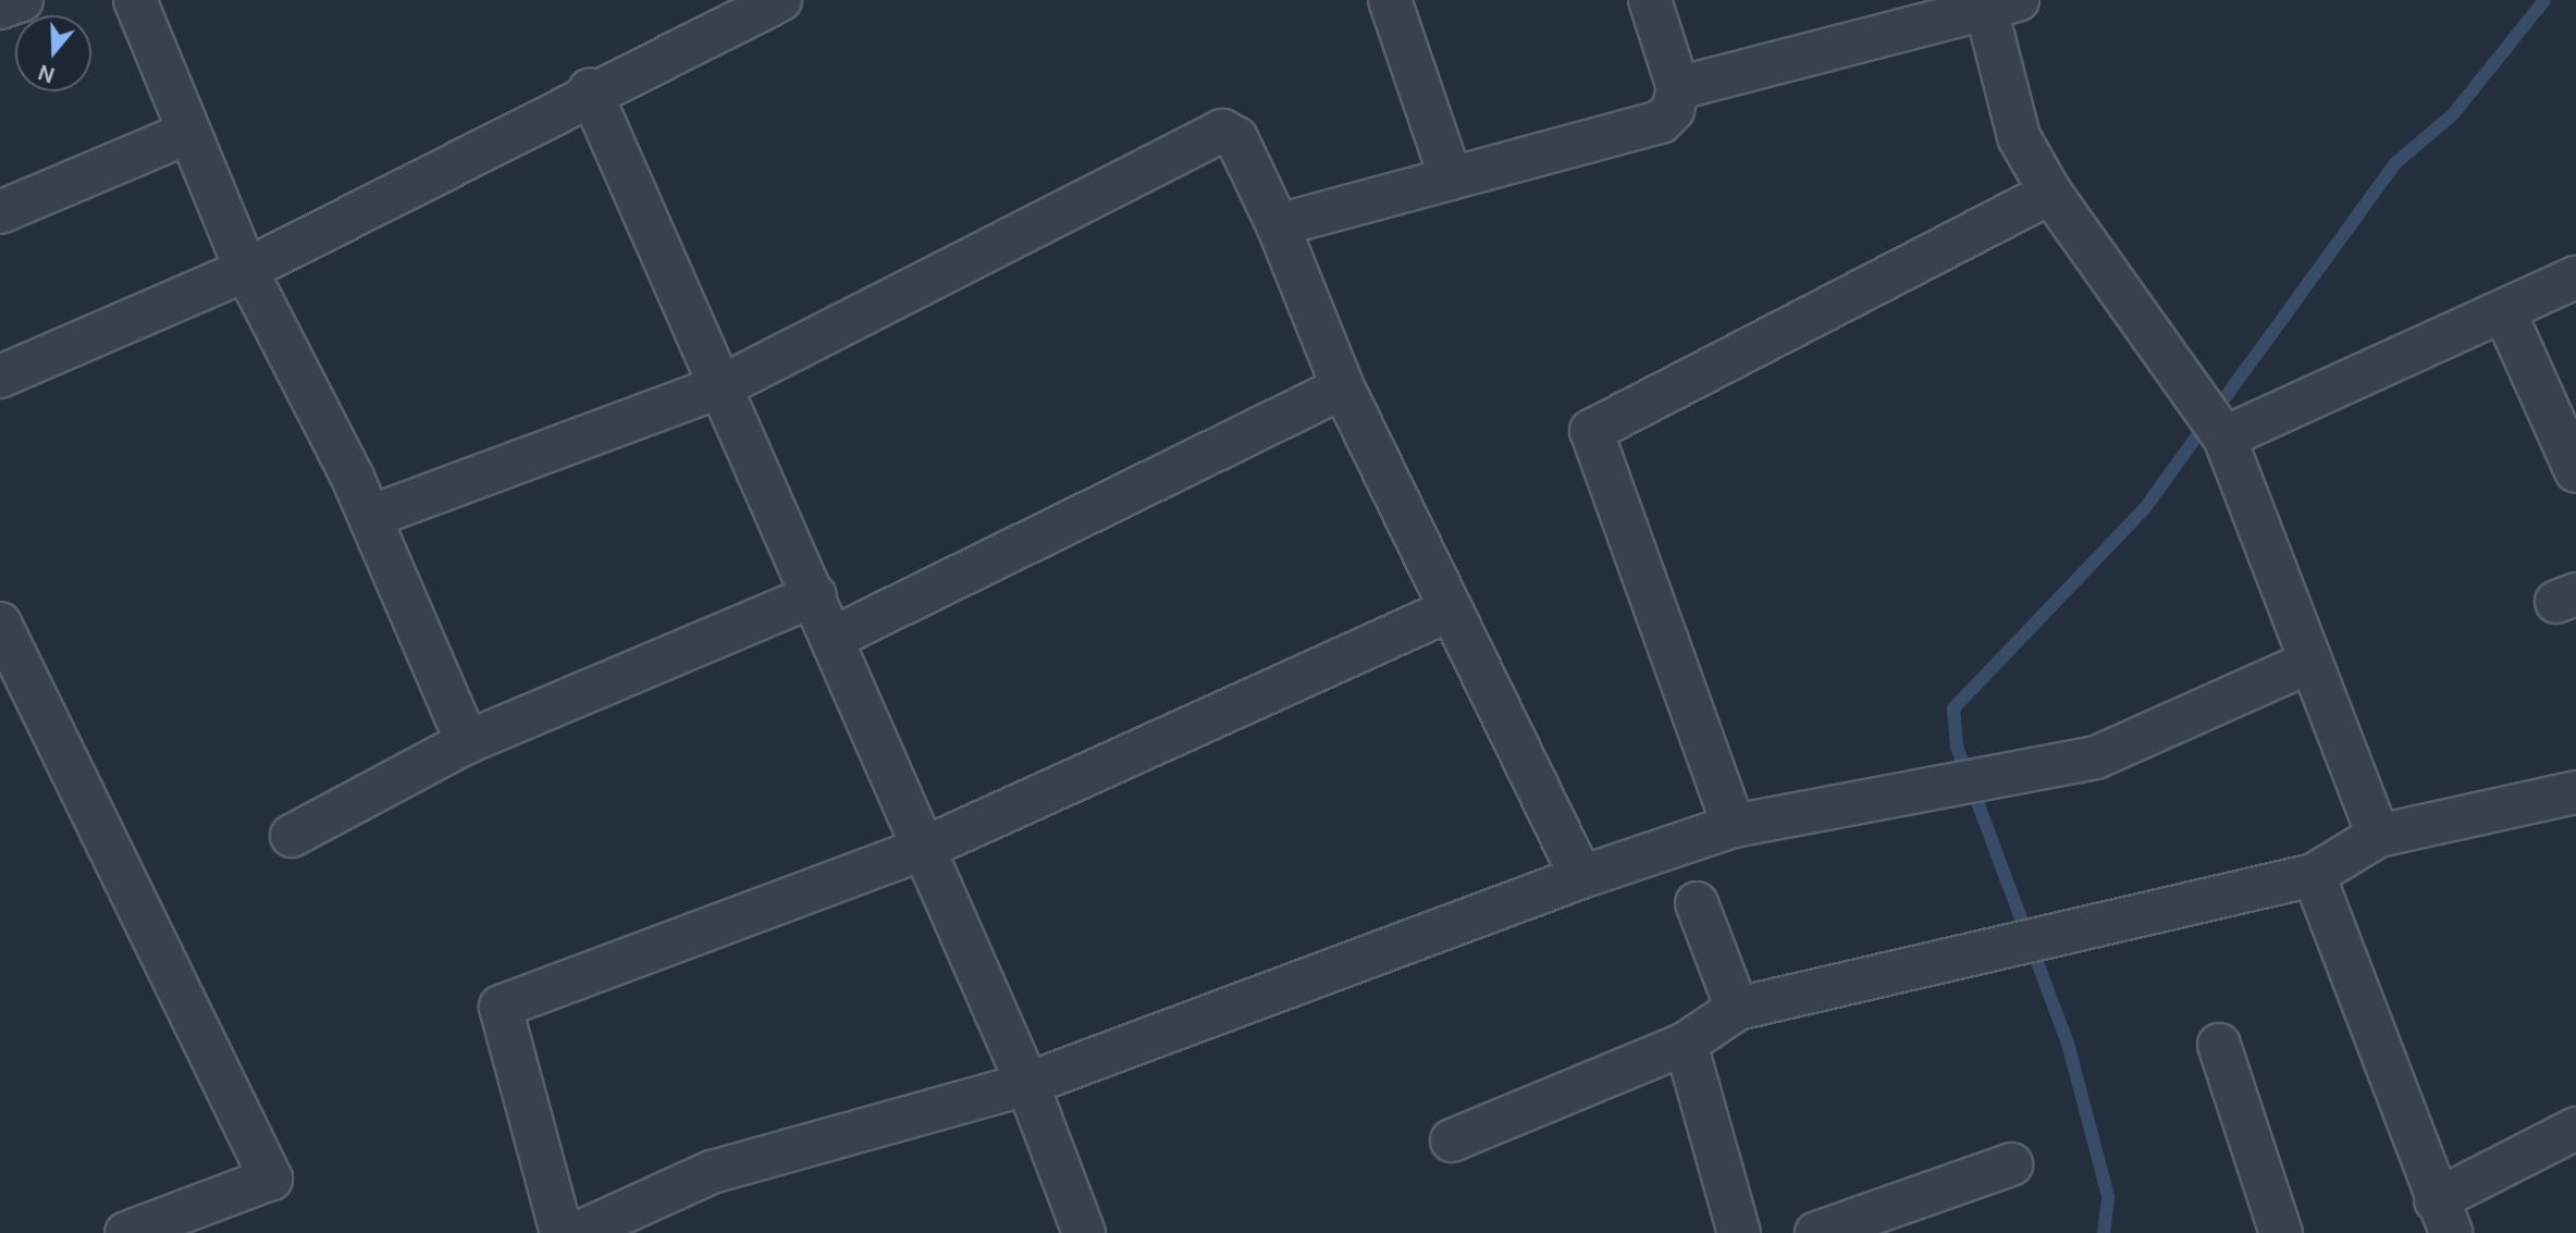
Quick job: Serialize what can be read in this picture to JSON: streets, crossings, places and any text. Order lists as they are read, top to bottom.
{
  "north": "bottom"
}
